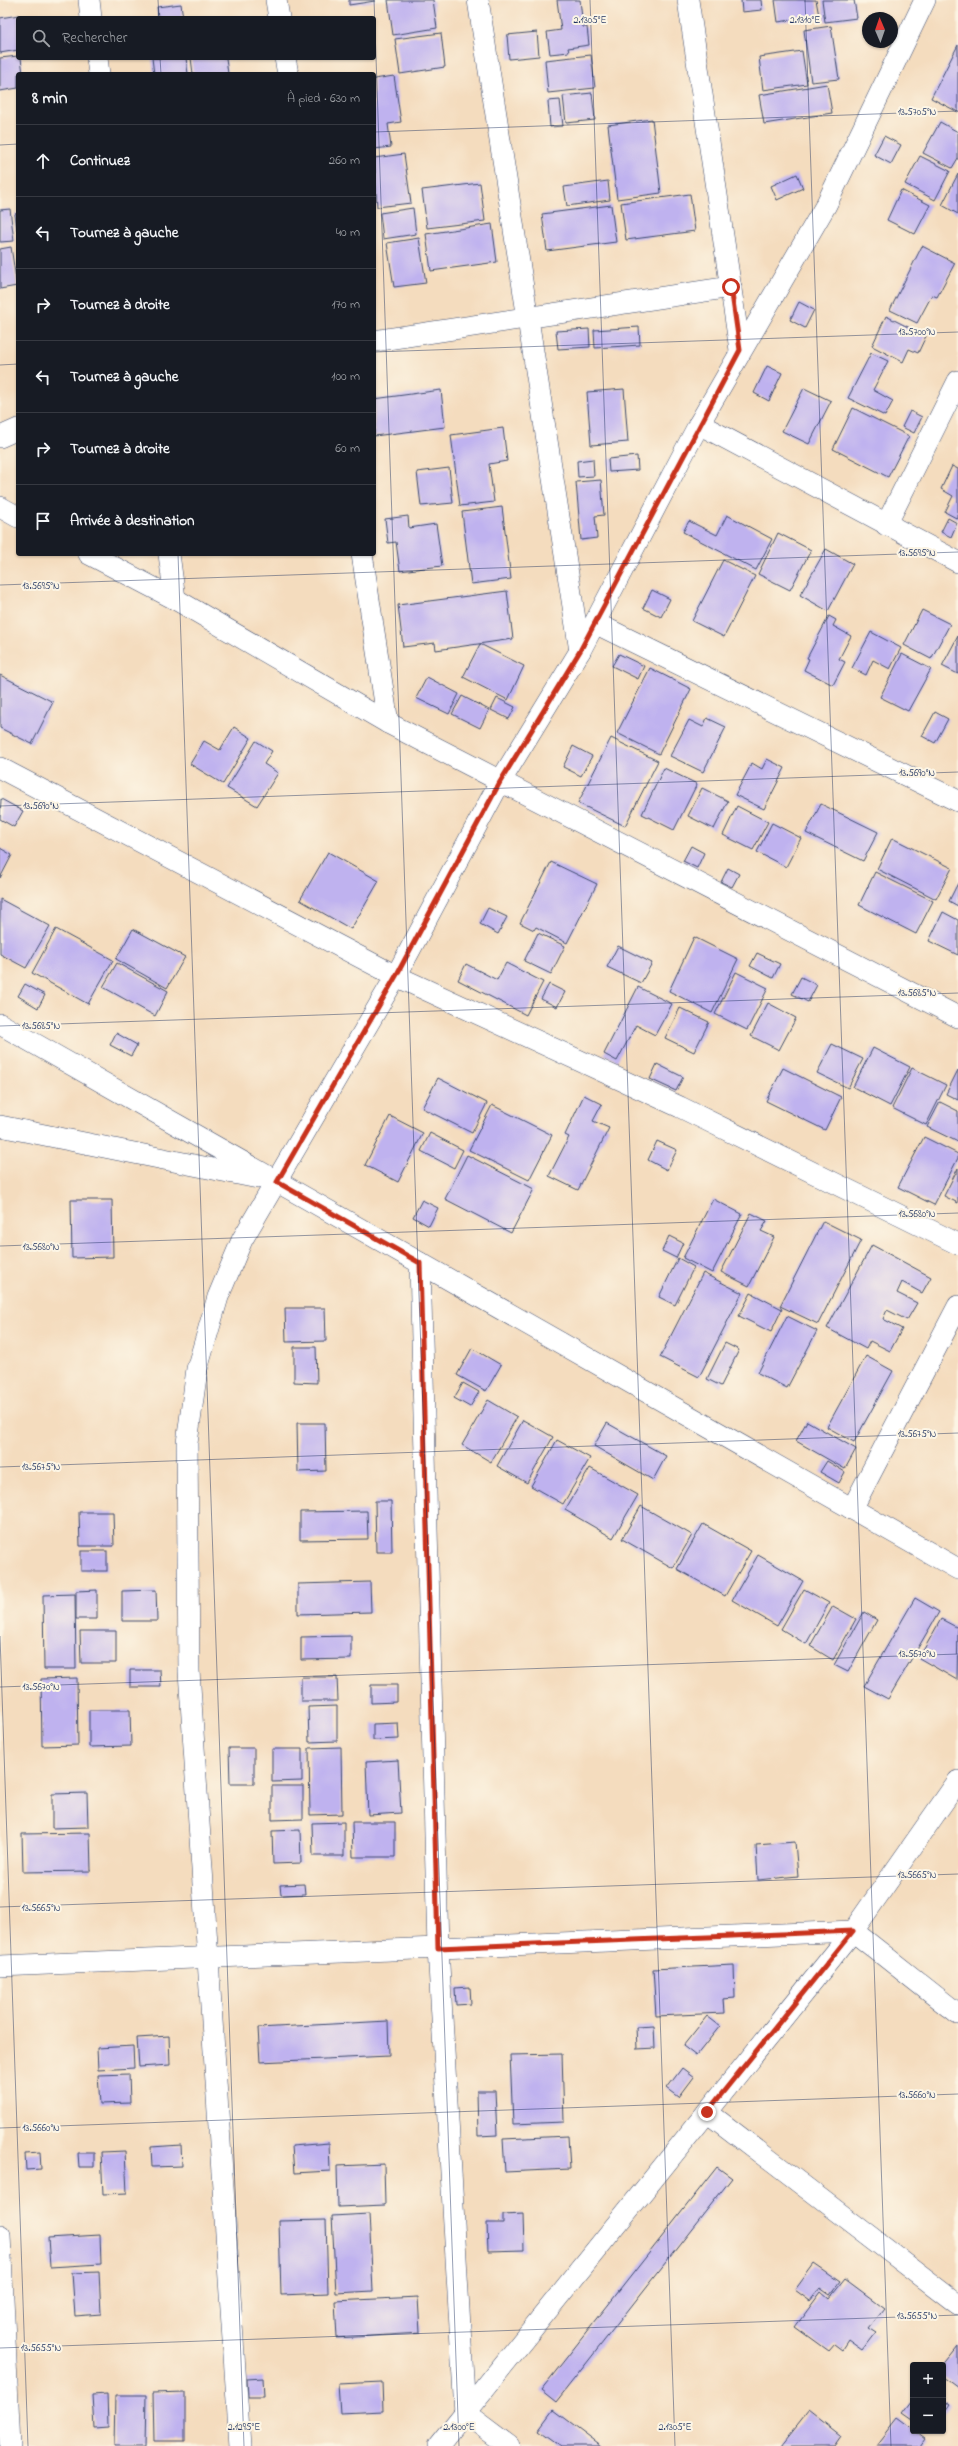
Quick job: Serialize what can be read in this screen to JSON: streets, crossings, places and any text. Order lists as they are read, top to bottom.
{
  "north": "top",
  "page": {
    "search": "Rechercher",
    "heading": ["8 min", "À pied · 630 m"],
    "list": [
      ["Continuez", "260 m"],
      ["Tournez à gauche", "40 m"],
      ["Tournez à droite", "170 m"],
      ["Tournez à gauche", "100 m"],
      ["Tournez à droite", "60 m"],
      "Arrivée à destination"
    ],
    "map_buttons": ["+", "−"]
  },
  "coordinates": [
    "2.1305°E",
    "2.1310°E",
    "13.5705°N",
    "13.5700°N",
    "13.5695°N",
    "13.5690°N",
    "13.5685°N",
    "13.5680°N",
    "13.5675°N",
    "13.5670°N",
    "13.5665°N",
    "13.5660°N",
    "13.5655°N",
    "2.1295°E",
    "2.1300°E"
  ]
}
